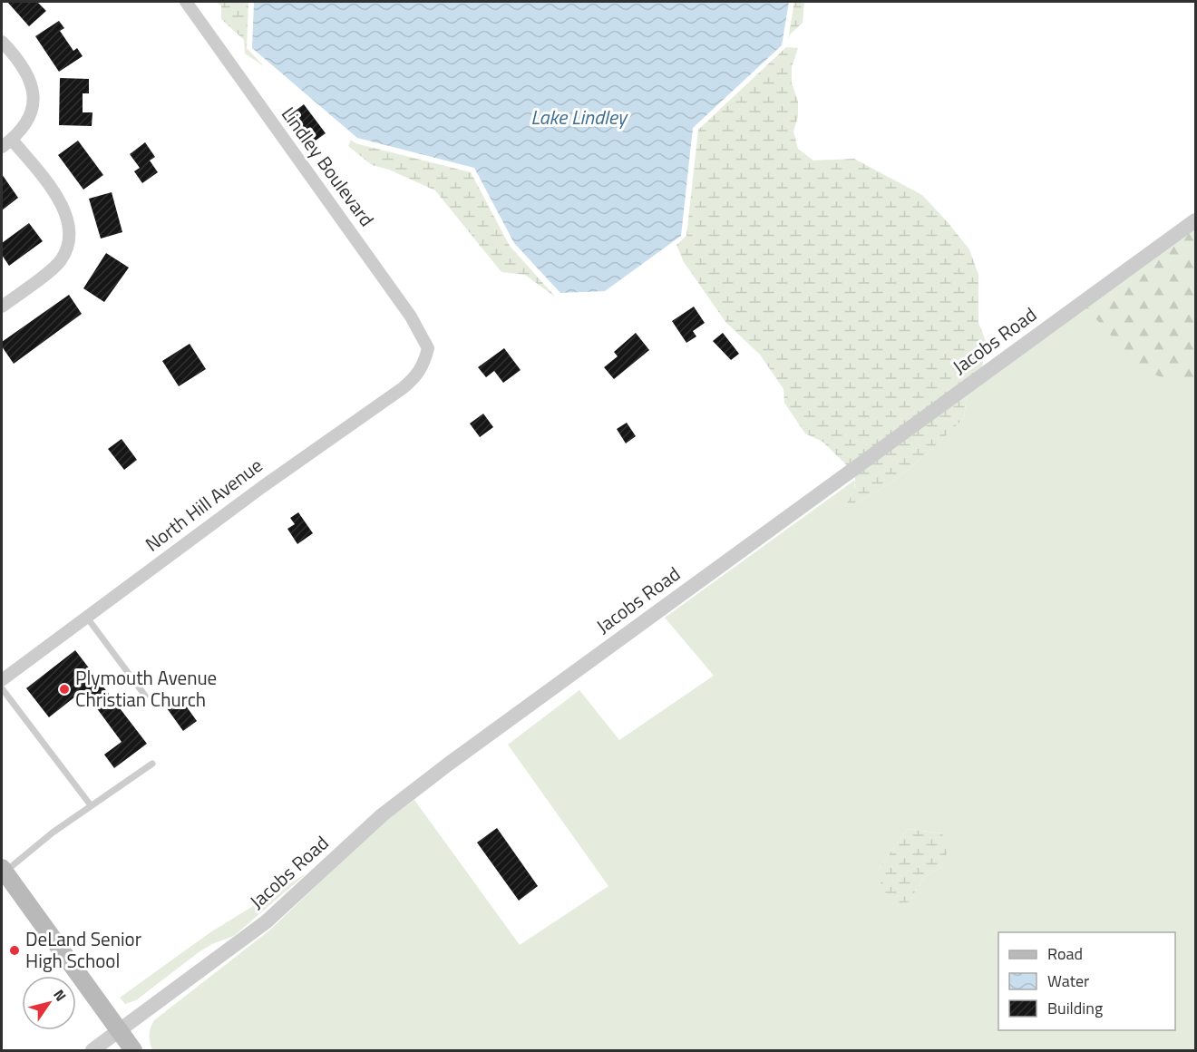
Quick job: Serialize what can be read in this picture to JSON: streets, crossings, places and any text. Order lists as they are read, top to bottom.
{
  "streets": {
    "street": ["Lindley Boulevard", "Jacobs Road", "North Hill Avenue"]
  },
  "crossings": [
    ["Lindley Boulevard", "North Hill Avenue"]
  ],
  "water": ["Lake Lindley"],
  "places": ["Plymouth Avenue Christian Church", "DeLand Senior High School"],
  "legend": ["Road", "Water", "Building"],
  "north": "top right"
}
